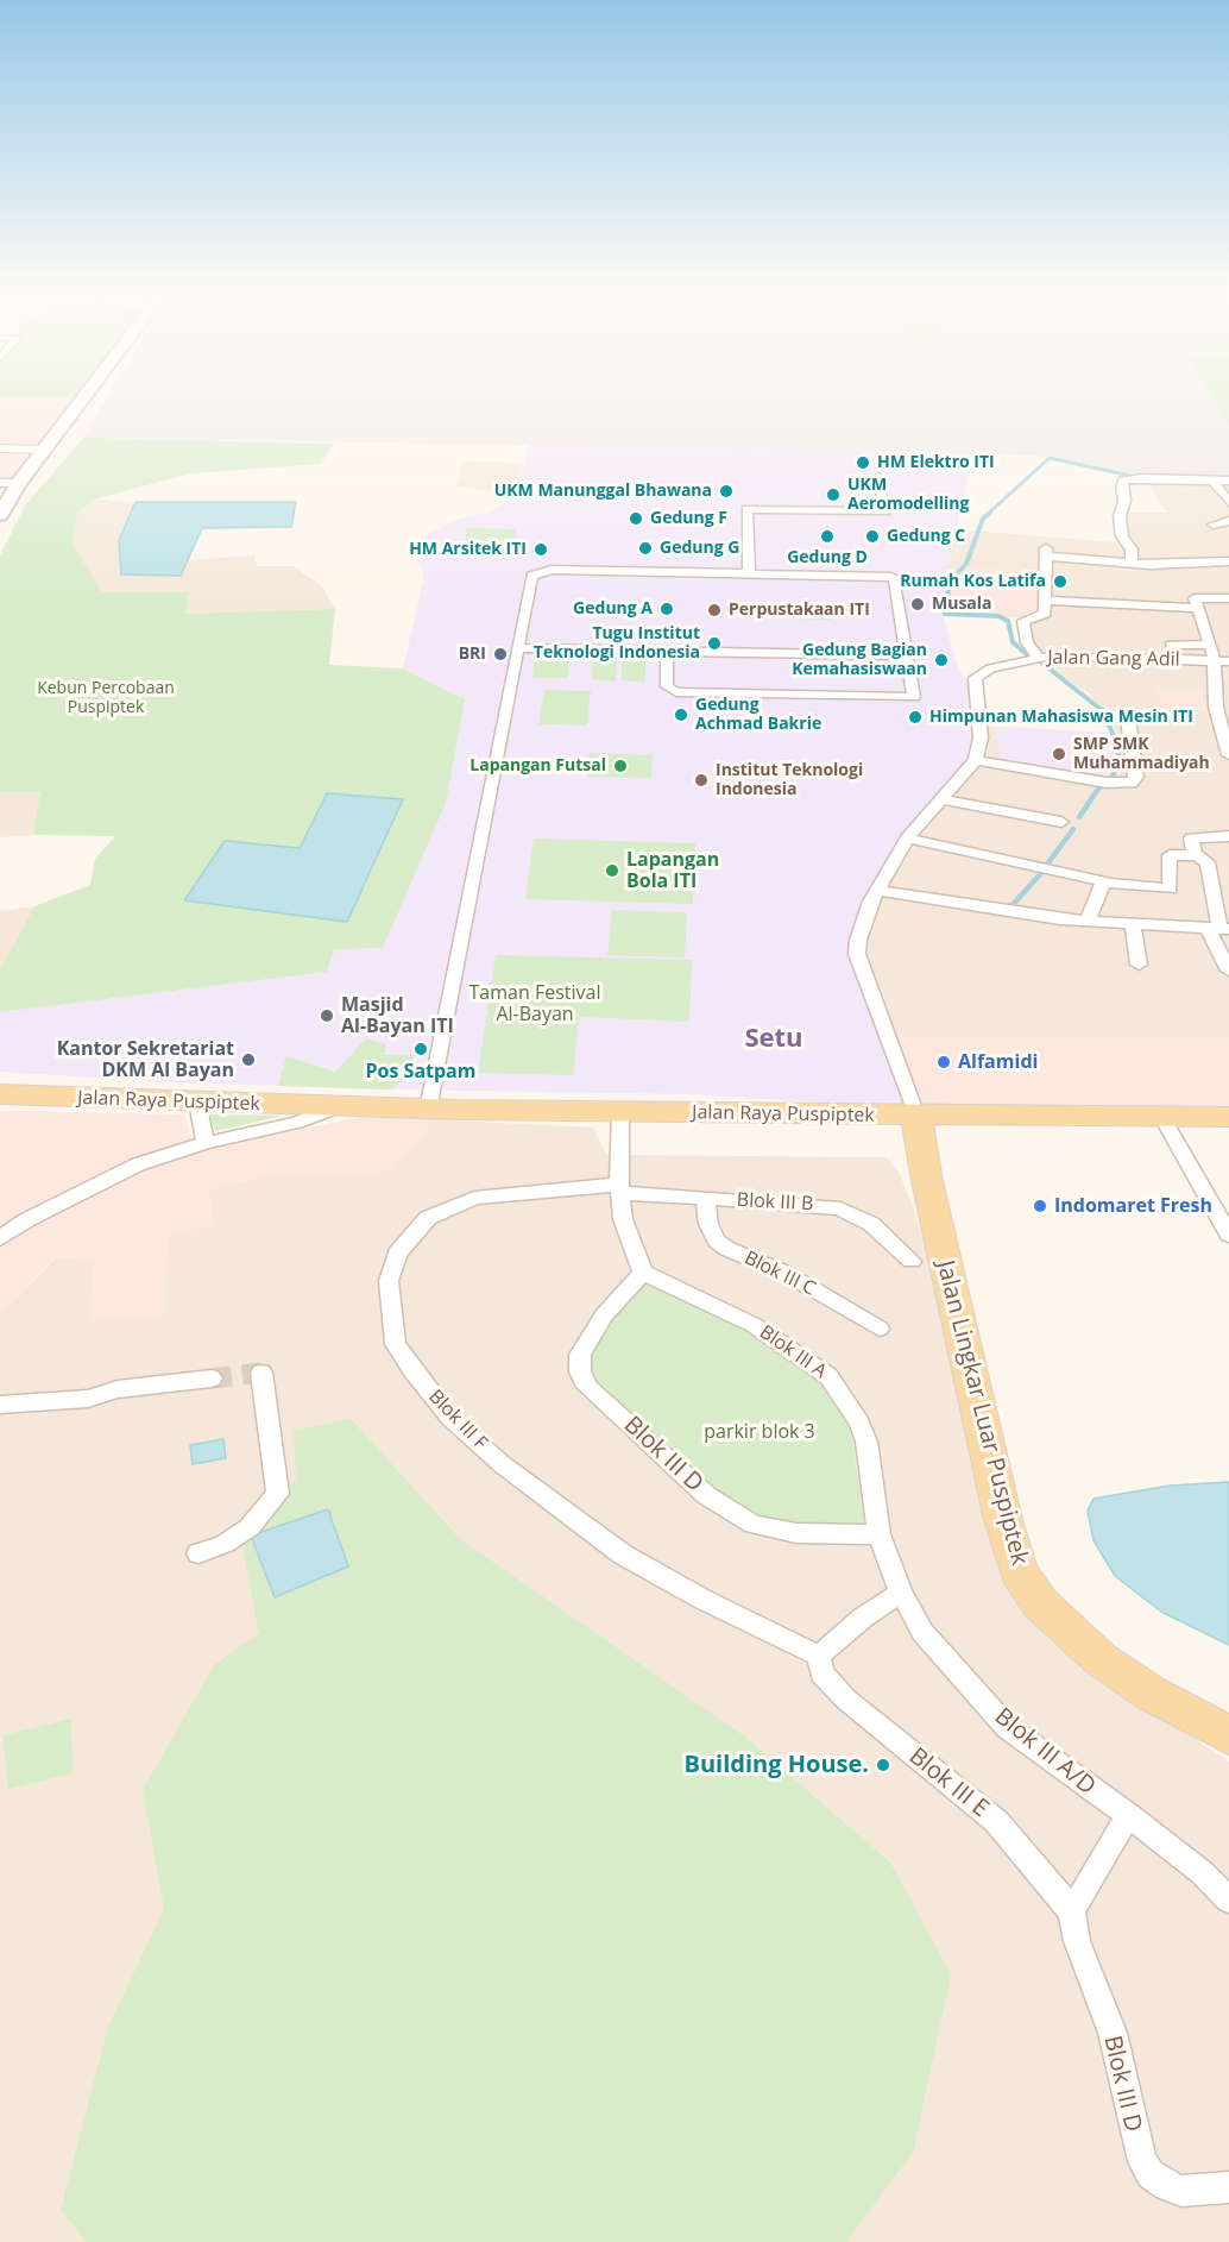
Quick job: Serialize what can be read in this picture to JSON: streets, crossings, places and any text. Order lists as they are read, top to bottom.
{
  "streets": {
    "main road": ["Jalan Raya Puspiptek", "Jalan Lingkar Luar Puspiptek"],
    "street": [
      "Jalan Gang Adil",
      "Blok III B",
      "Blok III C",
      "Blok III A",
      "Blok III F",
      "Blok III D",
      "Blok III A/D",
      "Blok III E"
    ]
  },
  "crossings": [
    ["Jalan Raya Puspiptek", "Jalan Lingkar Luar Puspiptek"],
    ["Blok III B", "Blok III C"],
    ["Blok III B", "Blok III F"],
    ["Blok III A", "Blok III D"],
    ["Blok III A", "Blok III A/D"],
    ["Blok III F", "Blok III E"],
    ["Blok III D", "Blok III A/D"],
    ["Blok III D", "Blok III E"]
  ],
  "districts": ["Setu"],
  "parks": ["Kebun Percobaan Puspiptek", "Taman Festival Al-Bayan", "parkir blok 3"],
  "places": [
    "HM Elektro ITI",
    "UKM Manunggal Bhawana",
    "UKM Aeromodelling",
    "Gedung F",
    "Gedung D",
    "Gedung C",
    "Gedung G",
    "HM Arsitek ITI",
    "Rumah Kos Latifa",
    "Musala",
    "Gedung A",
    "Perpustakaan ITI",
    "Tugu Institut Teknologi Indonesia",
    "BRI",
    "Gedung Bagian Kemahasiswaan",
    "Gedung Achmad Bakrie",
    "Himpunan Mahasiswa Mesin ITI",
    "SMP SMK Muhammadiyah",
    "Lapangan Futsal",
    "Institut Teknologi Indonesia",
    "Lapangan Bola ITI",
    "Masjid Al-Bayan ITI",
    "Pos Satpam",
    "Kantor Sekretariat DKM Al Bayan",
    "Alfamidi",
    "Indomaret Fresh",
    "Building House."
  ]
}
